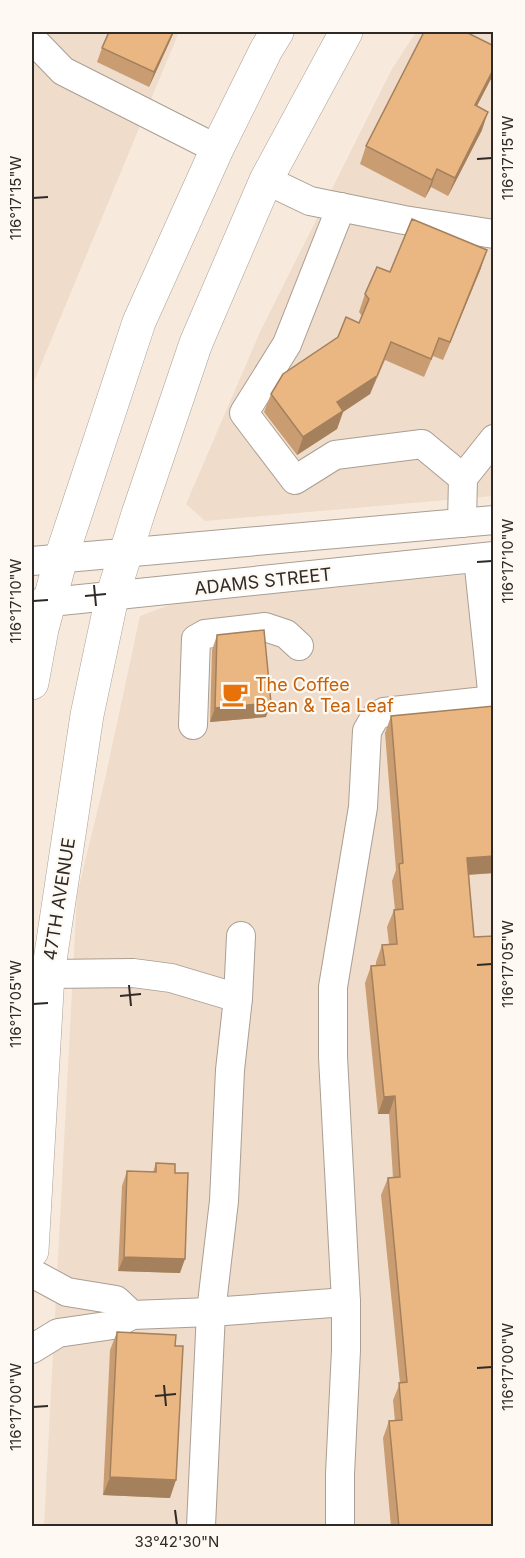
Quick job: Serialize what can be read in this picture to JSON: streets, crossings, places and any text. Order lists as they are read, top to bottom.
{
  "streets": {
    "main road": ["47TH AVENUE"],
    "street": ["ADAMS STREET"]
  },
  "crossings": [
    ["ADAMS STREET", "47TH AVENUE"]
  ],
  "places": {
    "cafe": ["The Coffee Bean & Tea Leaf"]
  },
  "coordinates": [
    "116°17'15\"W",
    "116°17'10\"W",
    "116°17'05\"W",
    "116°17'00\"W",
    "33°42'30\"N"
  ]
}
